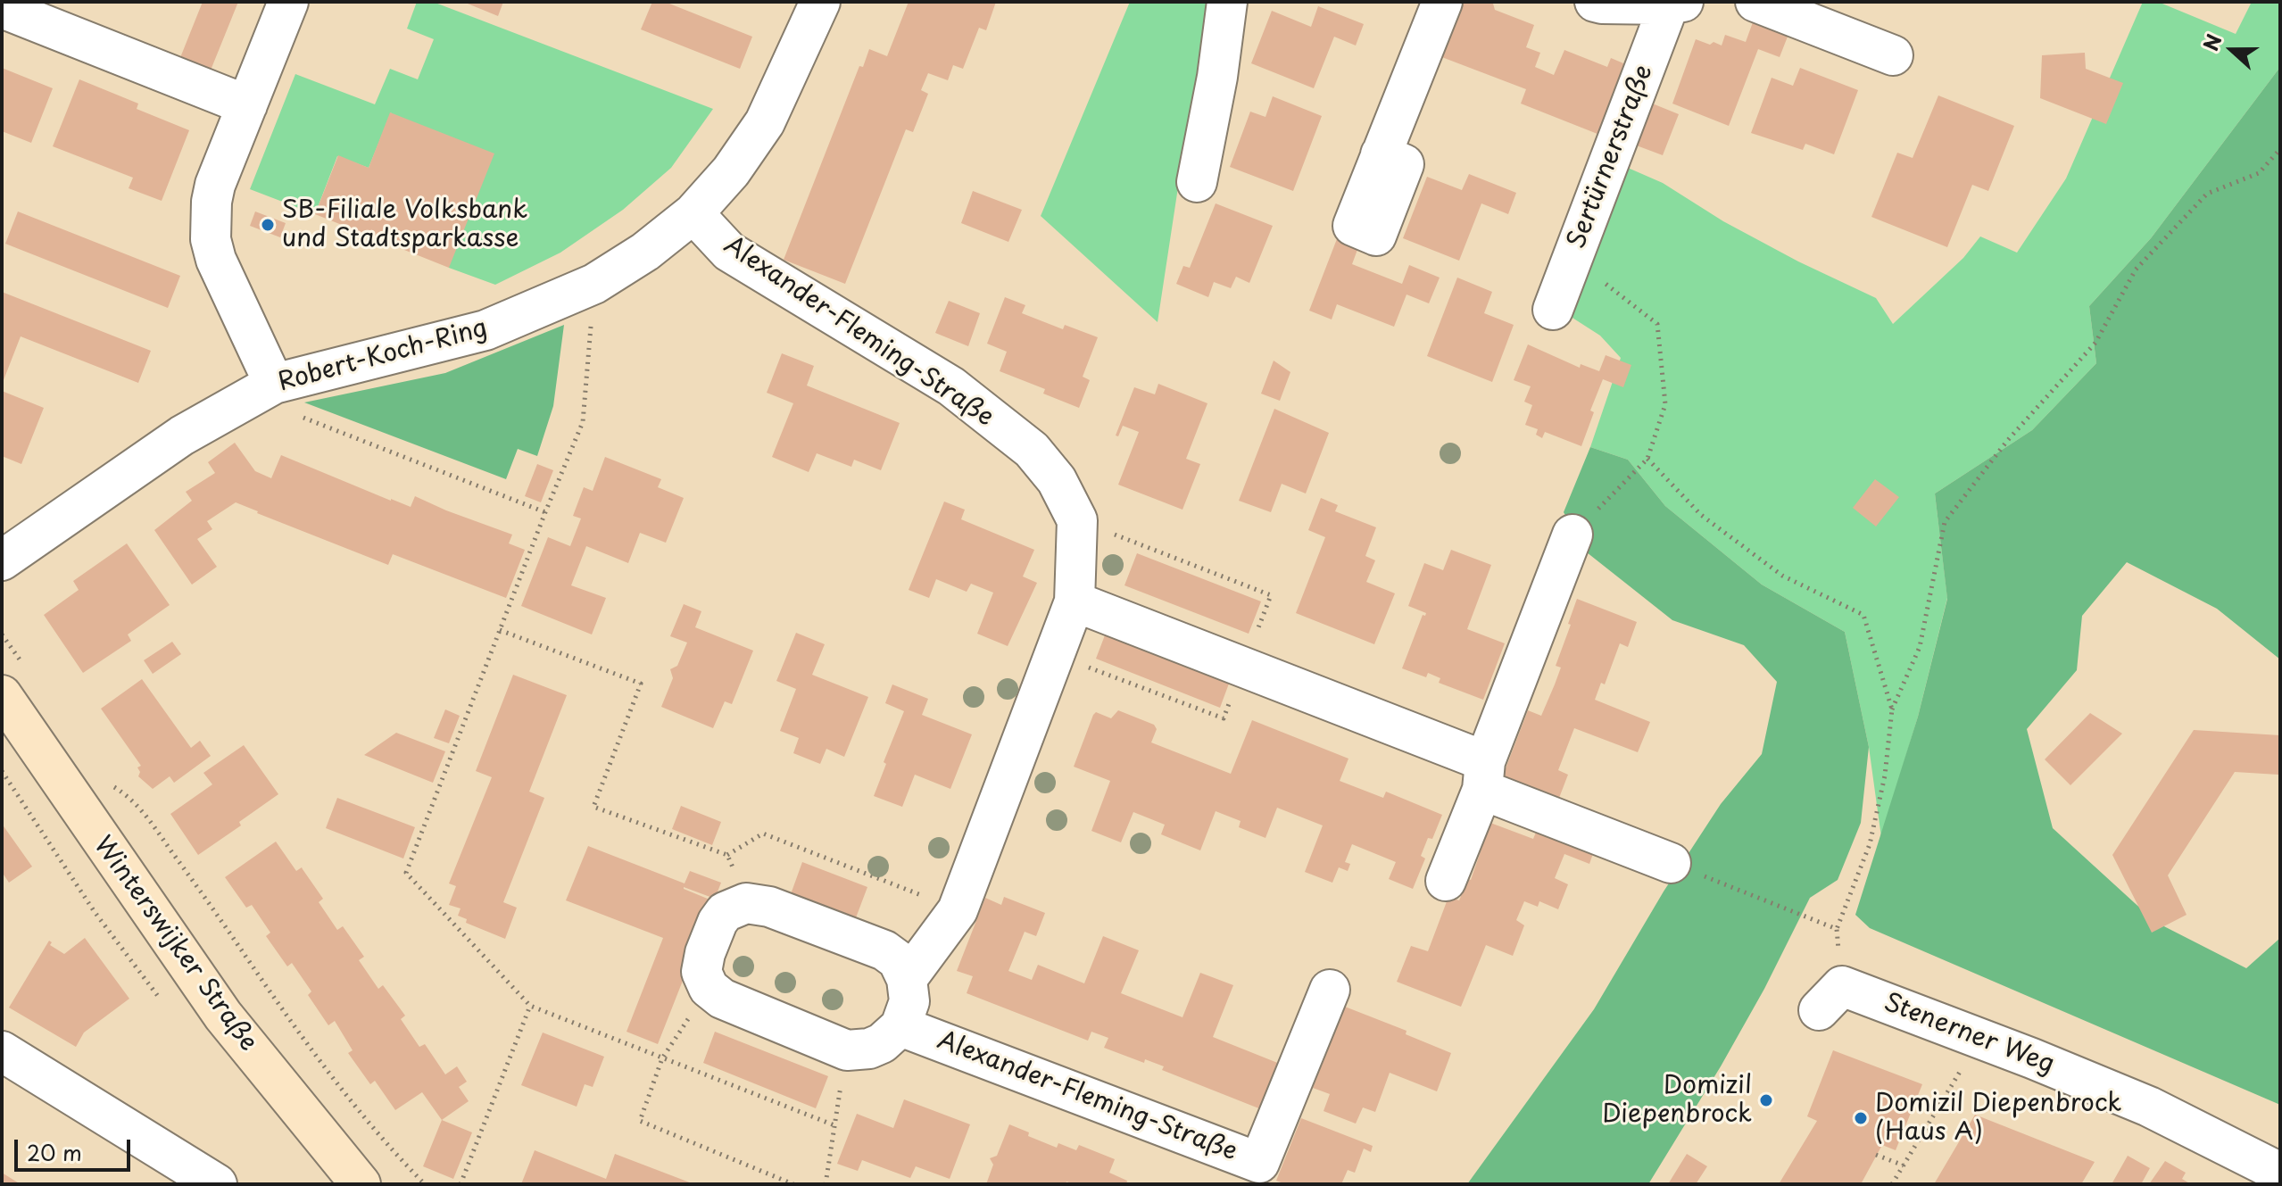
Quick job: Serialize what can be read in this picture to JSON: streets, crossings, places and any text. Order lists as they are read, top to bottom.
{
  "streets": {
    "main road": ["Winterswijker Straße"],
    "street": [
      "Sertürnerstraße",
      "Alexander-Fleming-Straße",
      "Robert-Koch-Ring",
      "Stenerner Weg"
    ]
  },
  "crossings": [
    ["Alexander-Fleming-Straße", "Robert-Koch-Ring"]
  ],
  "places": ["SB-Filiale Volksbank und Stadtsparkasse", "Domizil Diepenbrock", "Domizil Diepenbrock (Haus A)"],
  "scale_bar": "20 m",
  "north": "left"
}
